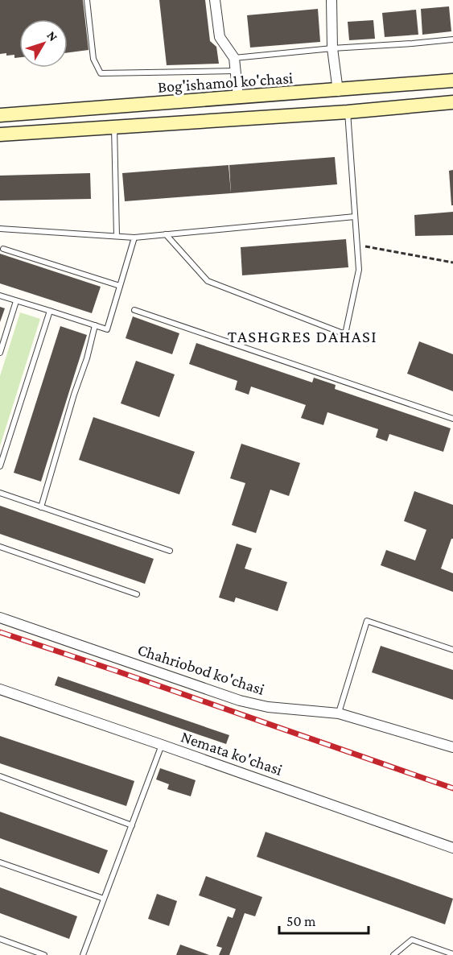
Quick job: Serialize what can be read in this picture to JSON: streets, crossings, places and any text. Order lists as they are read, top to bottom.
{
  "streets": {
    "main road": ["Bog'ishamol ko'chasi"],
    "street": ["Chahriobod ko'chasi", "Nemata ko'chasi"]
  },
  "districts": ["TASHGRES DAHASI"],
  "scale_bar": "50 m",
  "north": "top right"
}
